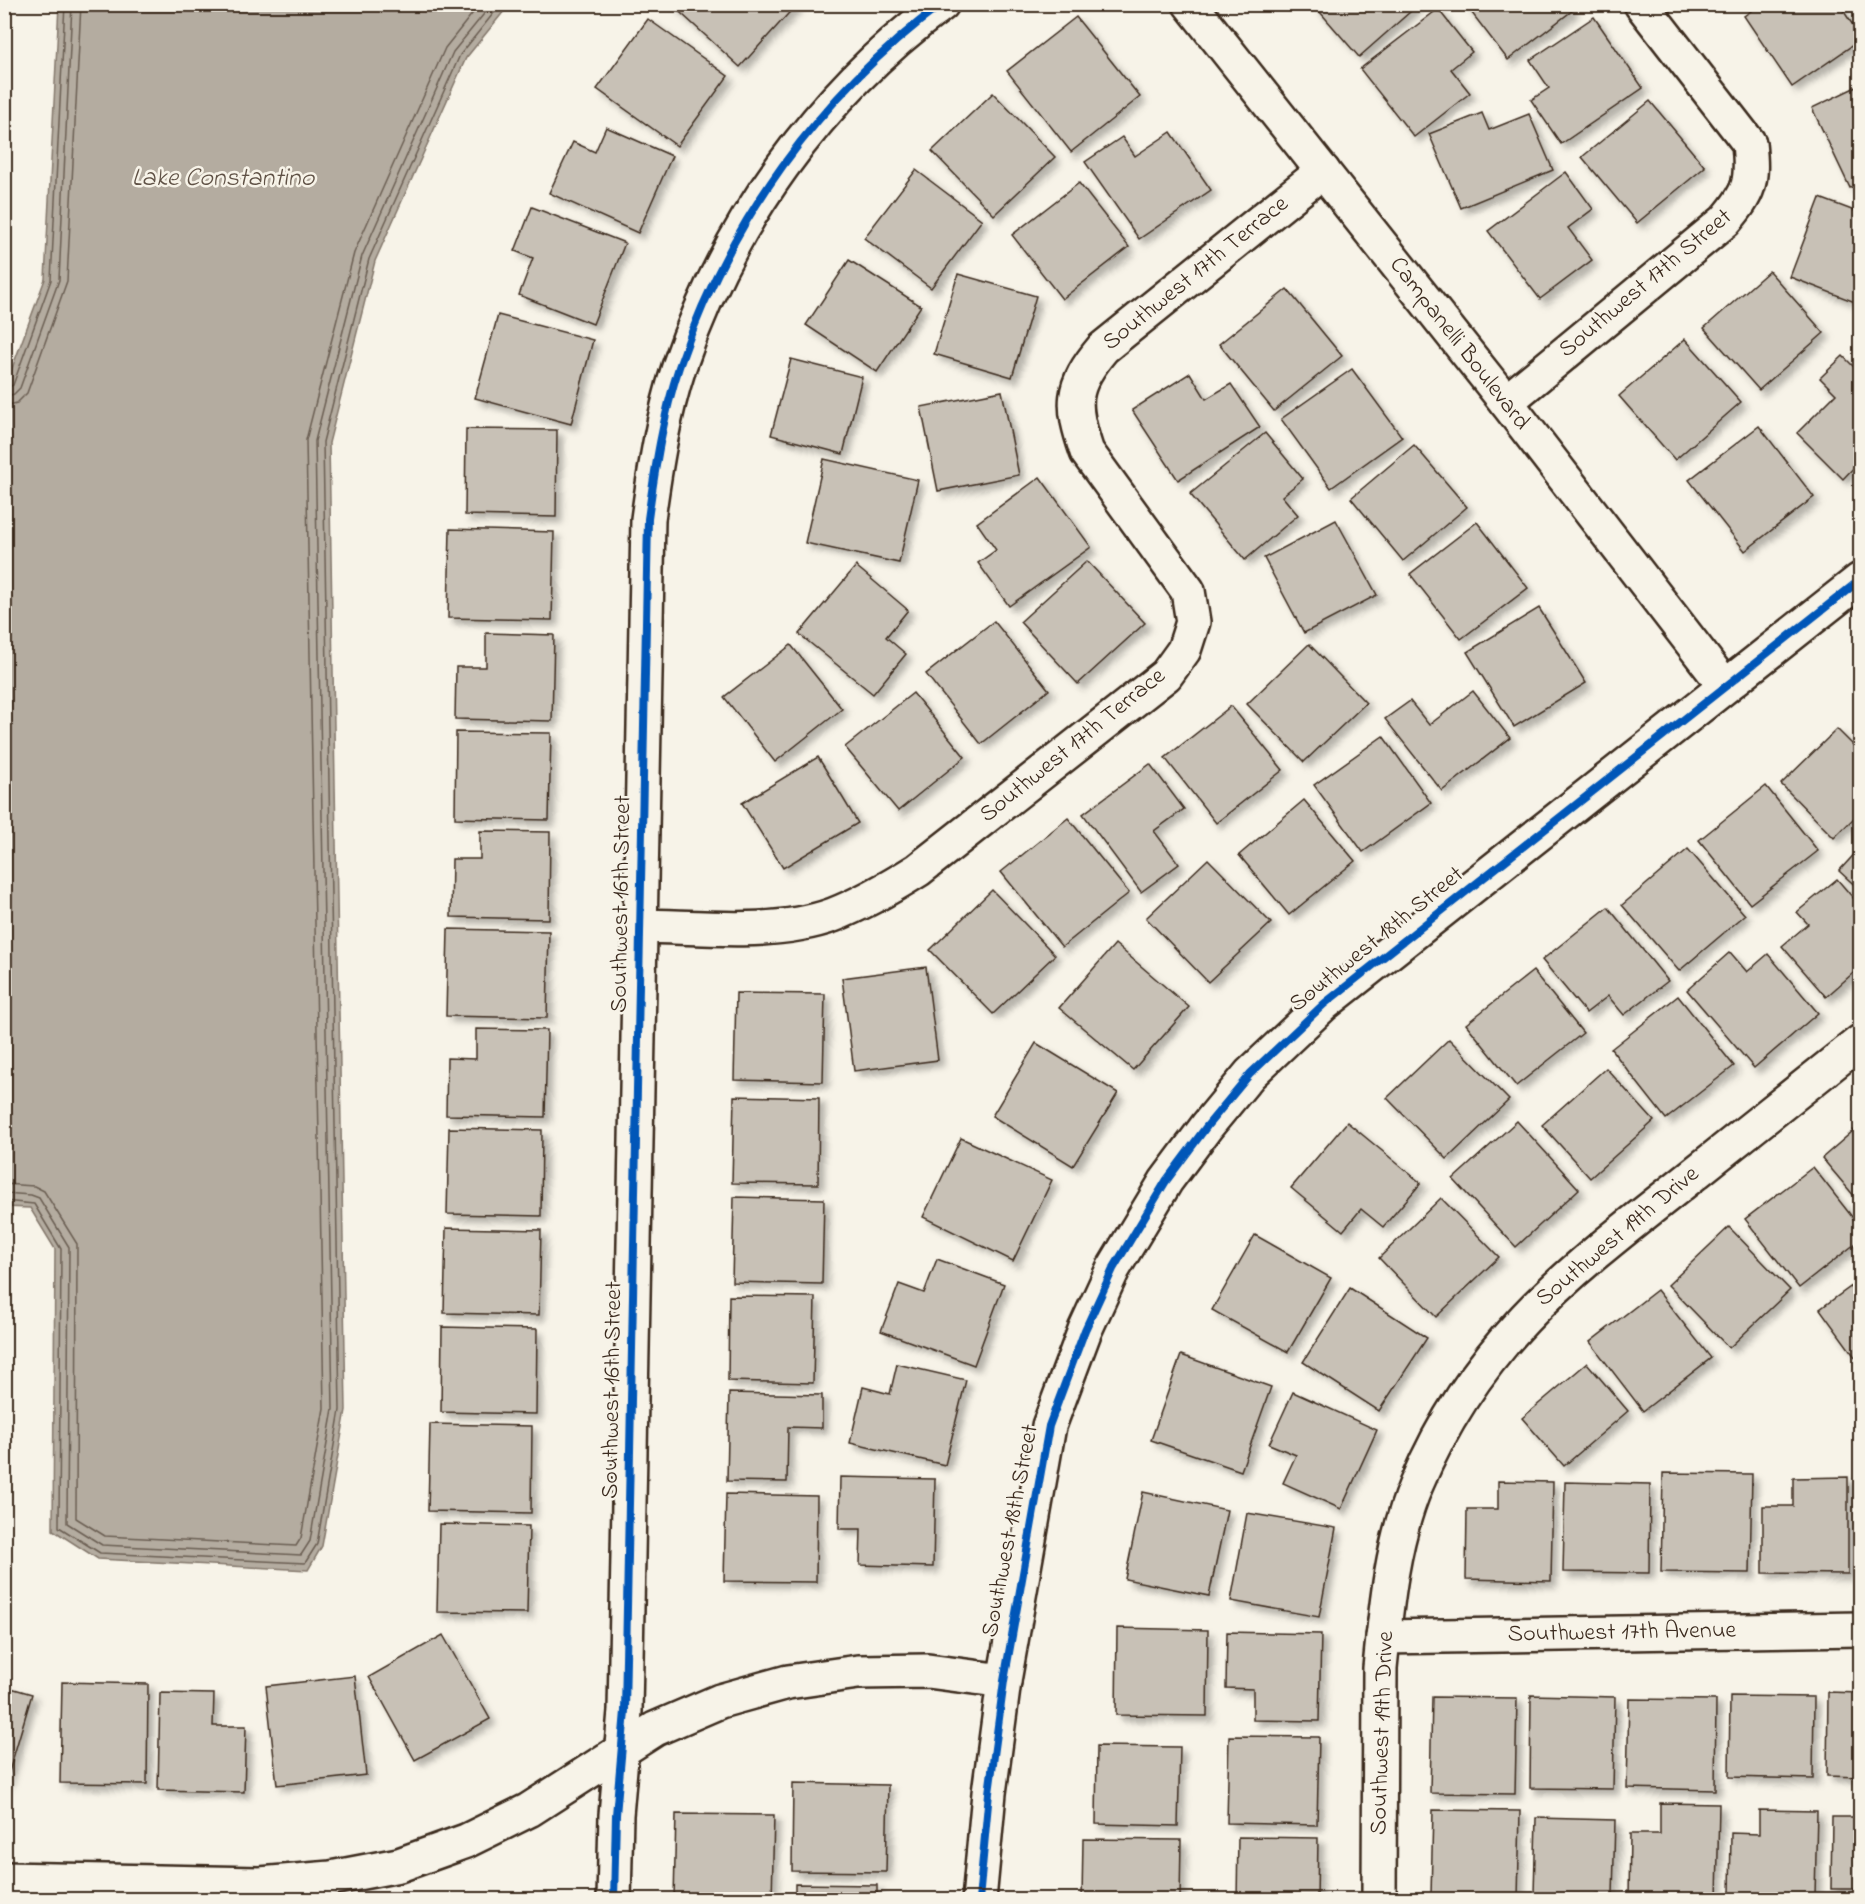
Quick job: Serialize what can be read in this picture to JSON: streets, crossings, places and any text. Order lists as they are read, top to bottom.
{
  "streets": {
    "street": [
      "Southwest 17th Terrace",
      "Southwest 17th Street",
      "Campanelli Boulevard",
      "Southwest 16th Street",
      "Southwest 18th Street",
      "Southwest 19th Drive",
      "Southwest 17th Avenue"
    ]
  },
  "crossings": [
    ["Southwest 17th Terrace", "Campanelli Boulevard"],
    ["Southwest 17th Terrace", "Southwest 16th Street"],
    ["Southwest 17th Street", "Campanelli Boulevard"],
    ["Campanelli Boulevard", "Southwest 18th Street"],
    ["Southwest 19th Drive", "Southwest 17th Avenue"]
  ],
  "water": ["Lake Constantino"]
}
